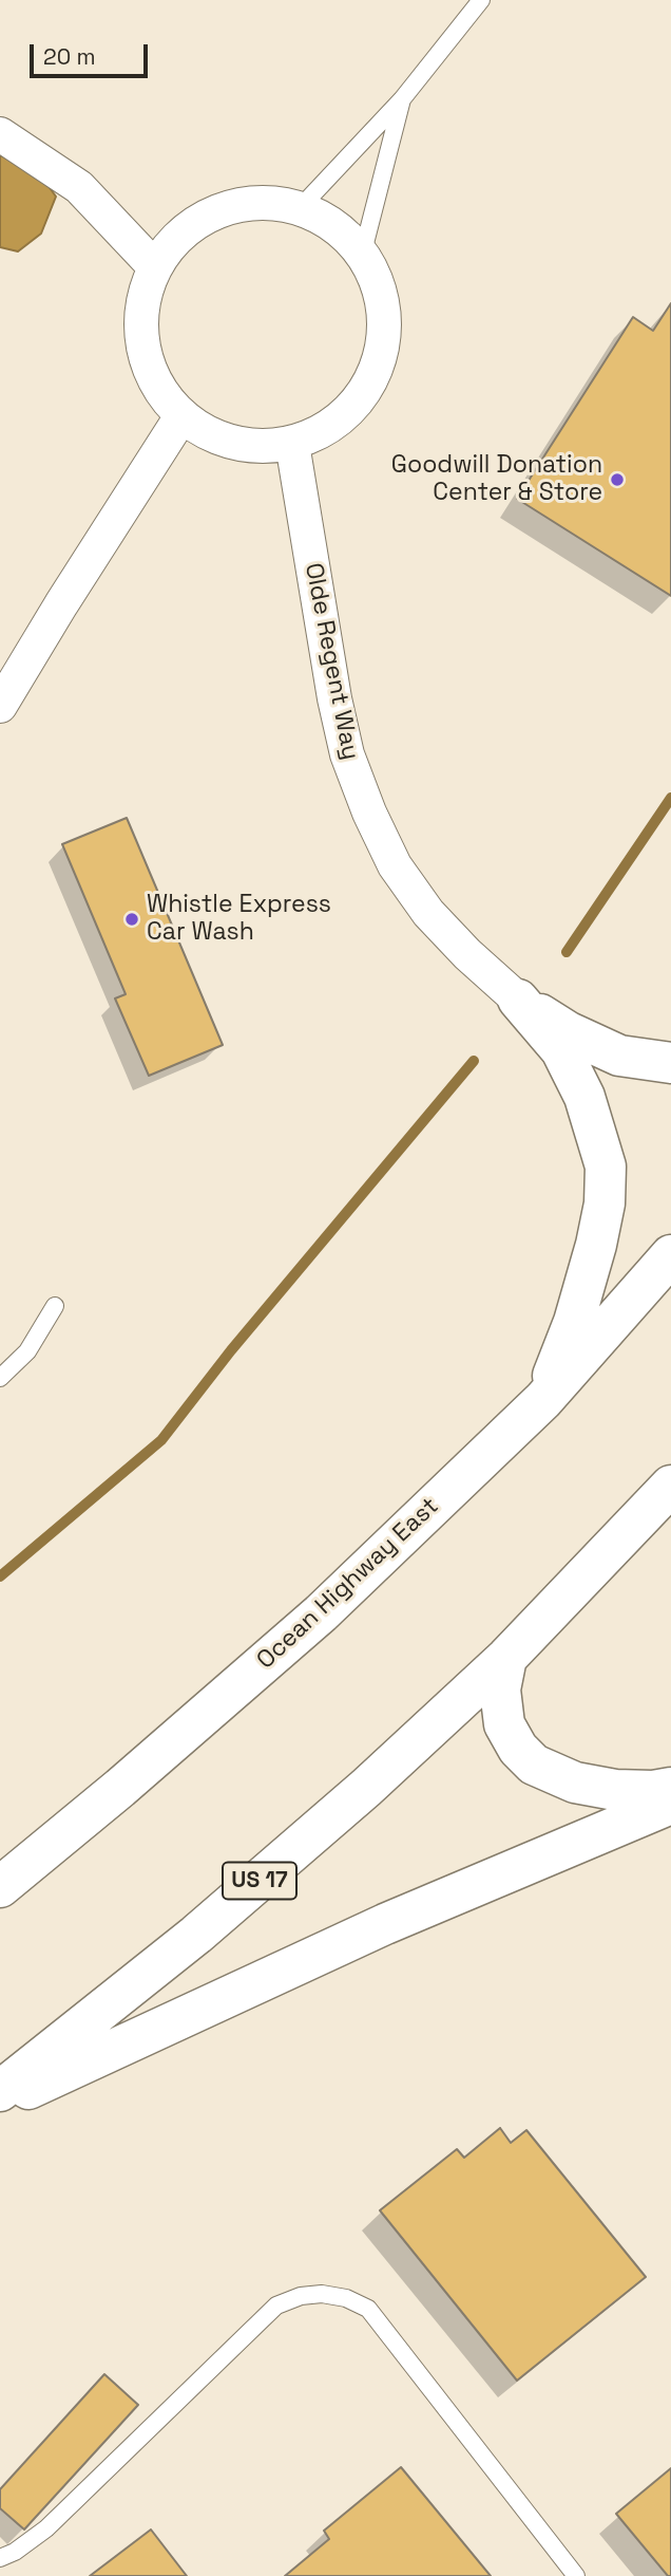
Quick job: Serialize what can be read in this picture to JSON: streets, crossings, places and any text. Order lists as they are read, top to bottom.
{
  "streets": {
    "highway": ["Ocean Highway East", "US 17"],
    "street": ["Olde Regent Way"]
  },
  "places": ["Goodwill Donation Center & Store", "Whistle Express Car Wash"],
  "scale_bar": "20 m"
}
